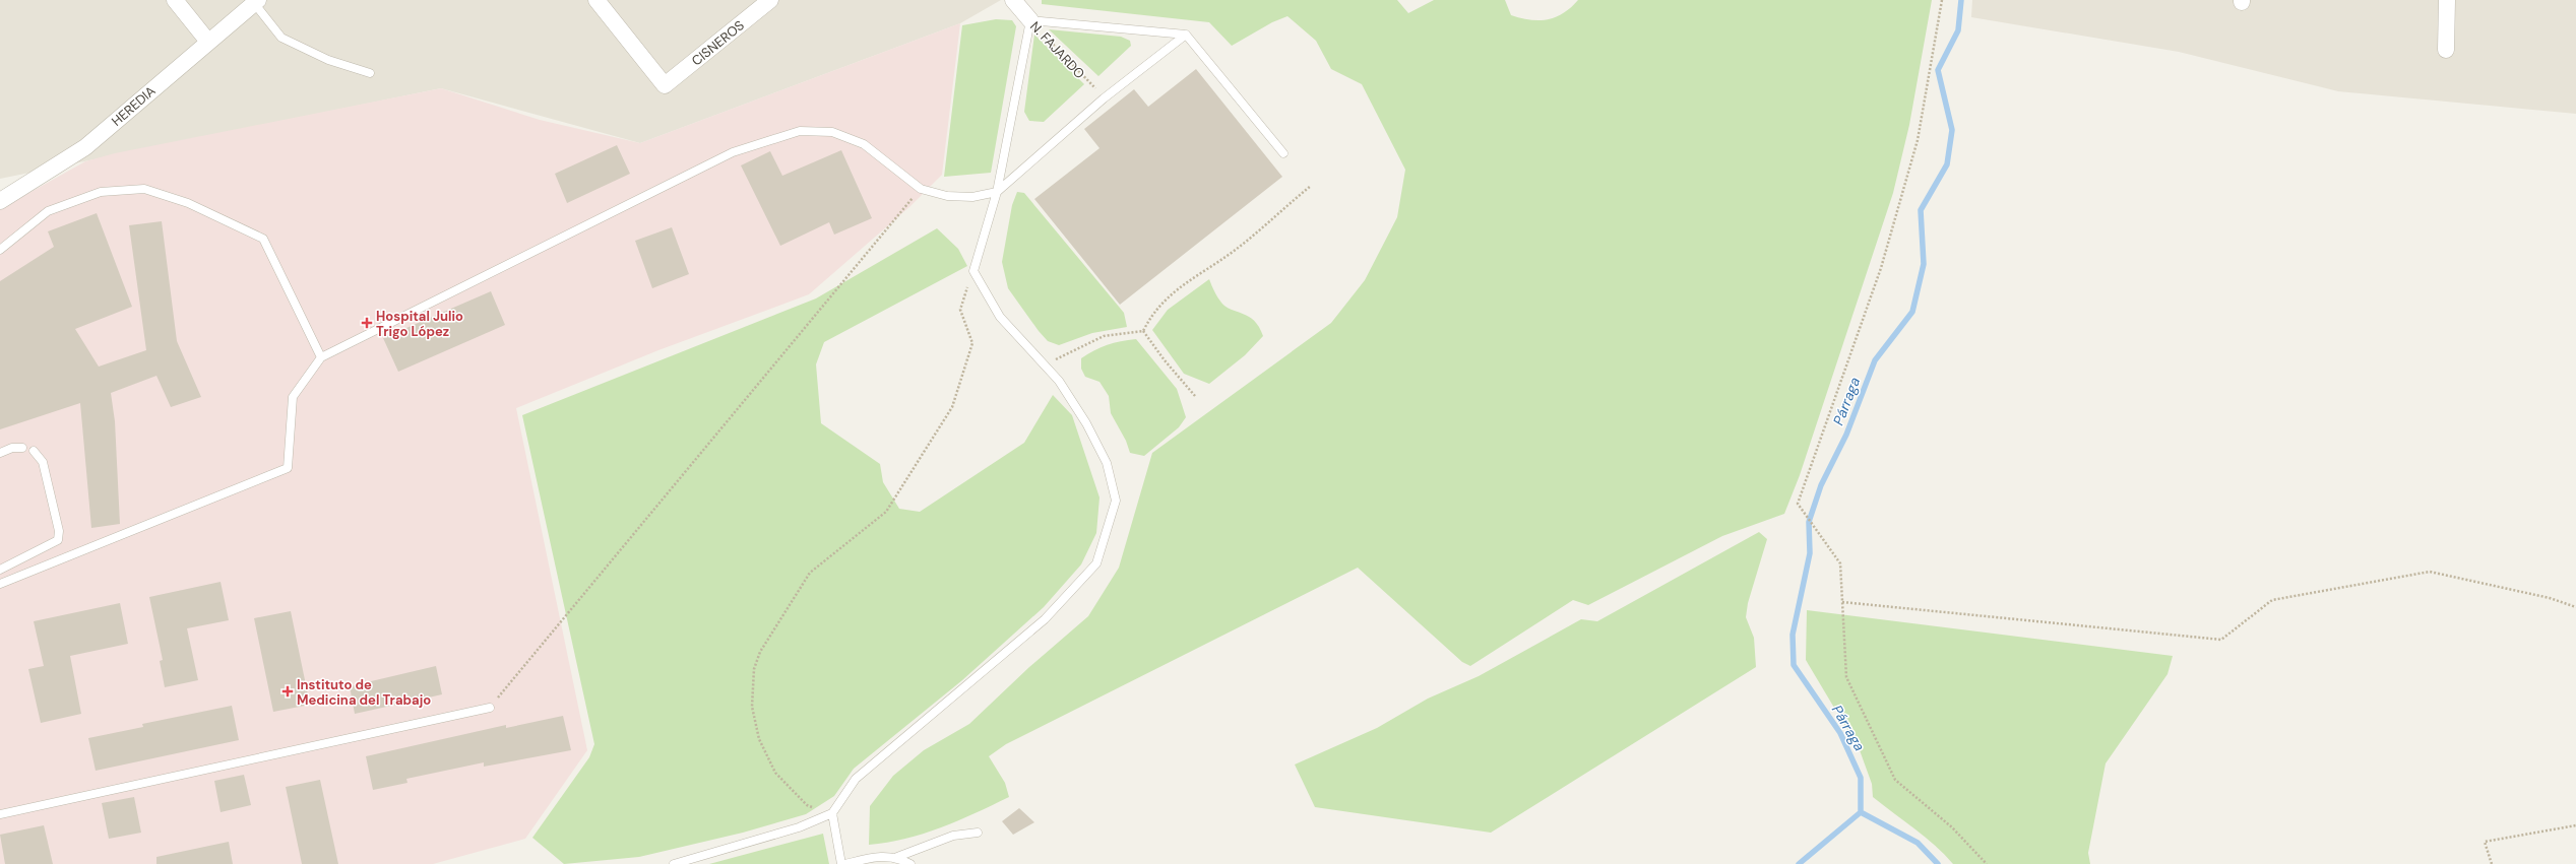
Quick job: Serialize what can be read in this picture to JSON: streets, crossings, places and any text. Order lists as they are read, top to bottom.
{
  "streets": {
    "street": ["CISNEROS", "N. FAJARDO", "HEREDIA"]
  },
  "water": ["Párraga"],
  "places": {
    "health": ["Hospital Julio Trigo López", "Instituto de Medicina del Trabajo"]
  }
}
